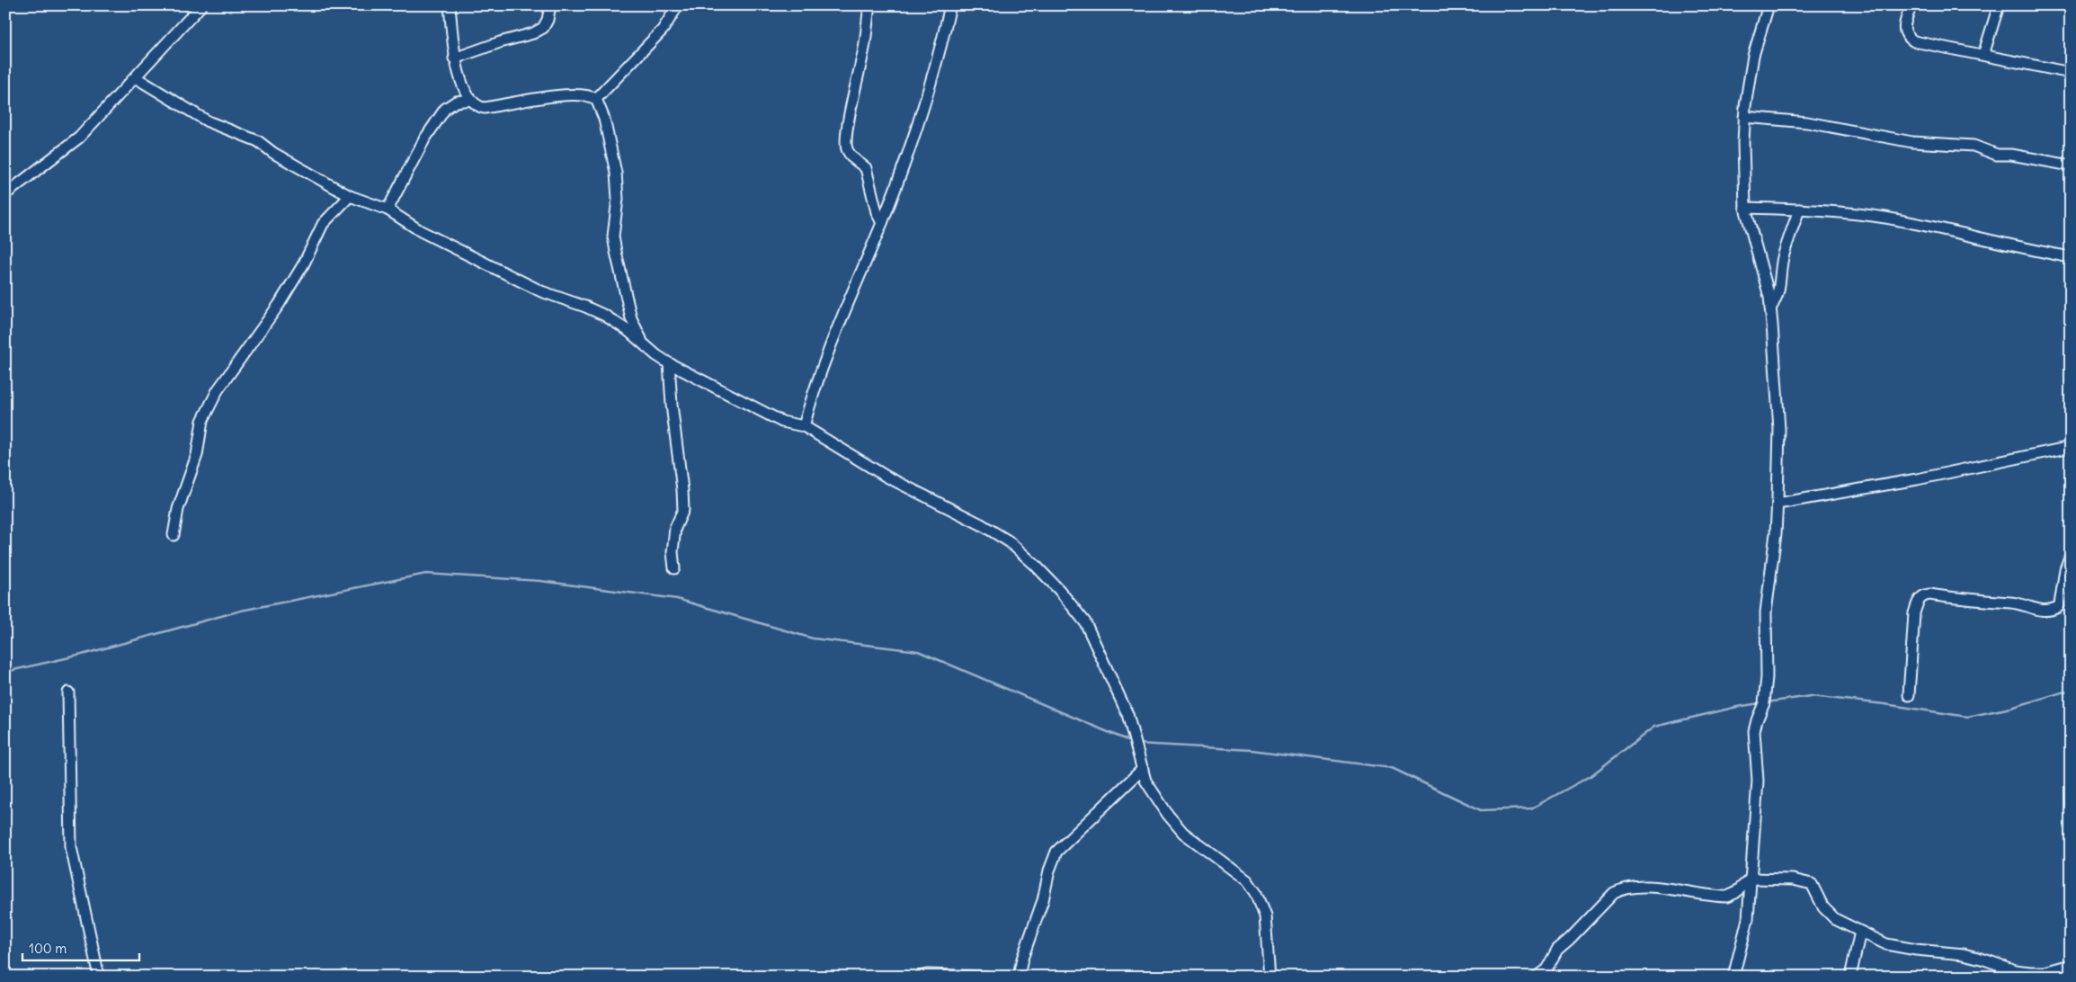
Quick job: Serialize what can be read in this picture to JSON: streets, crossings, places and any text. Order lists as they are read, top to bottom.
{
  "scale_bar": "100 m"
}
